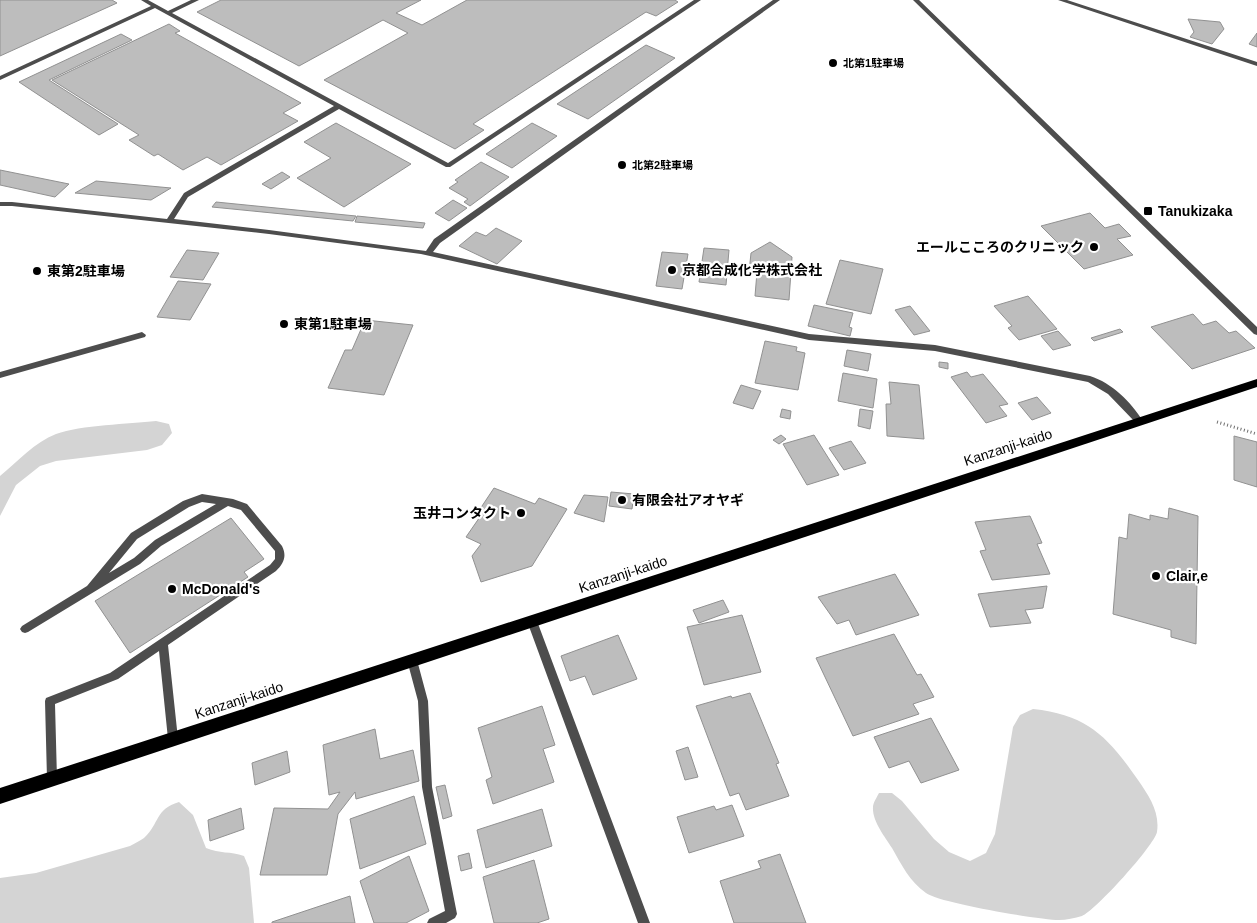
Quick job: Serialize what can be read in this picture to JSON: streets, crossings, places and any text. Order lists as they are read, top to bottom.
{
  "streets": {
    "main road": ["Kanzanji-kaido"]
  },
  "places": {
    "other": [
      "北第1駐車場",
      "北第2駐車場",
      "エールこころのクリニック",
      "京都合成化学株式会社",
      "東第2駐車場",
      "東第1駐車場",
      "有限会社アオヤギ",
      "玉井コンタクト",
      "Clair,e",
      "McDonald's"
    ],
    "transit": ["Tanukizaka"]
  }
}
